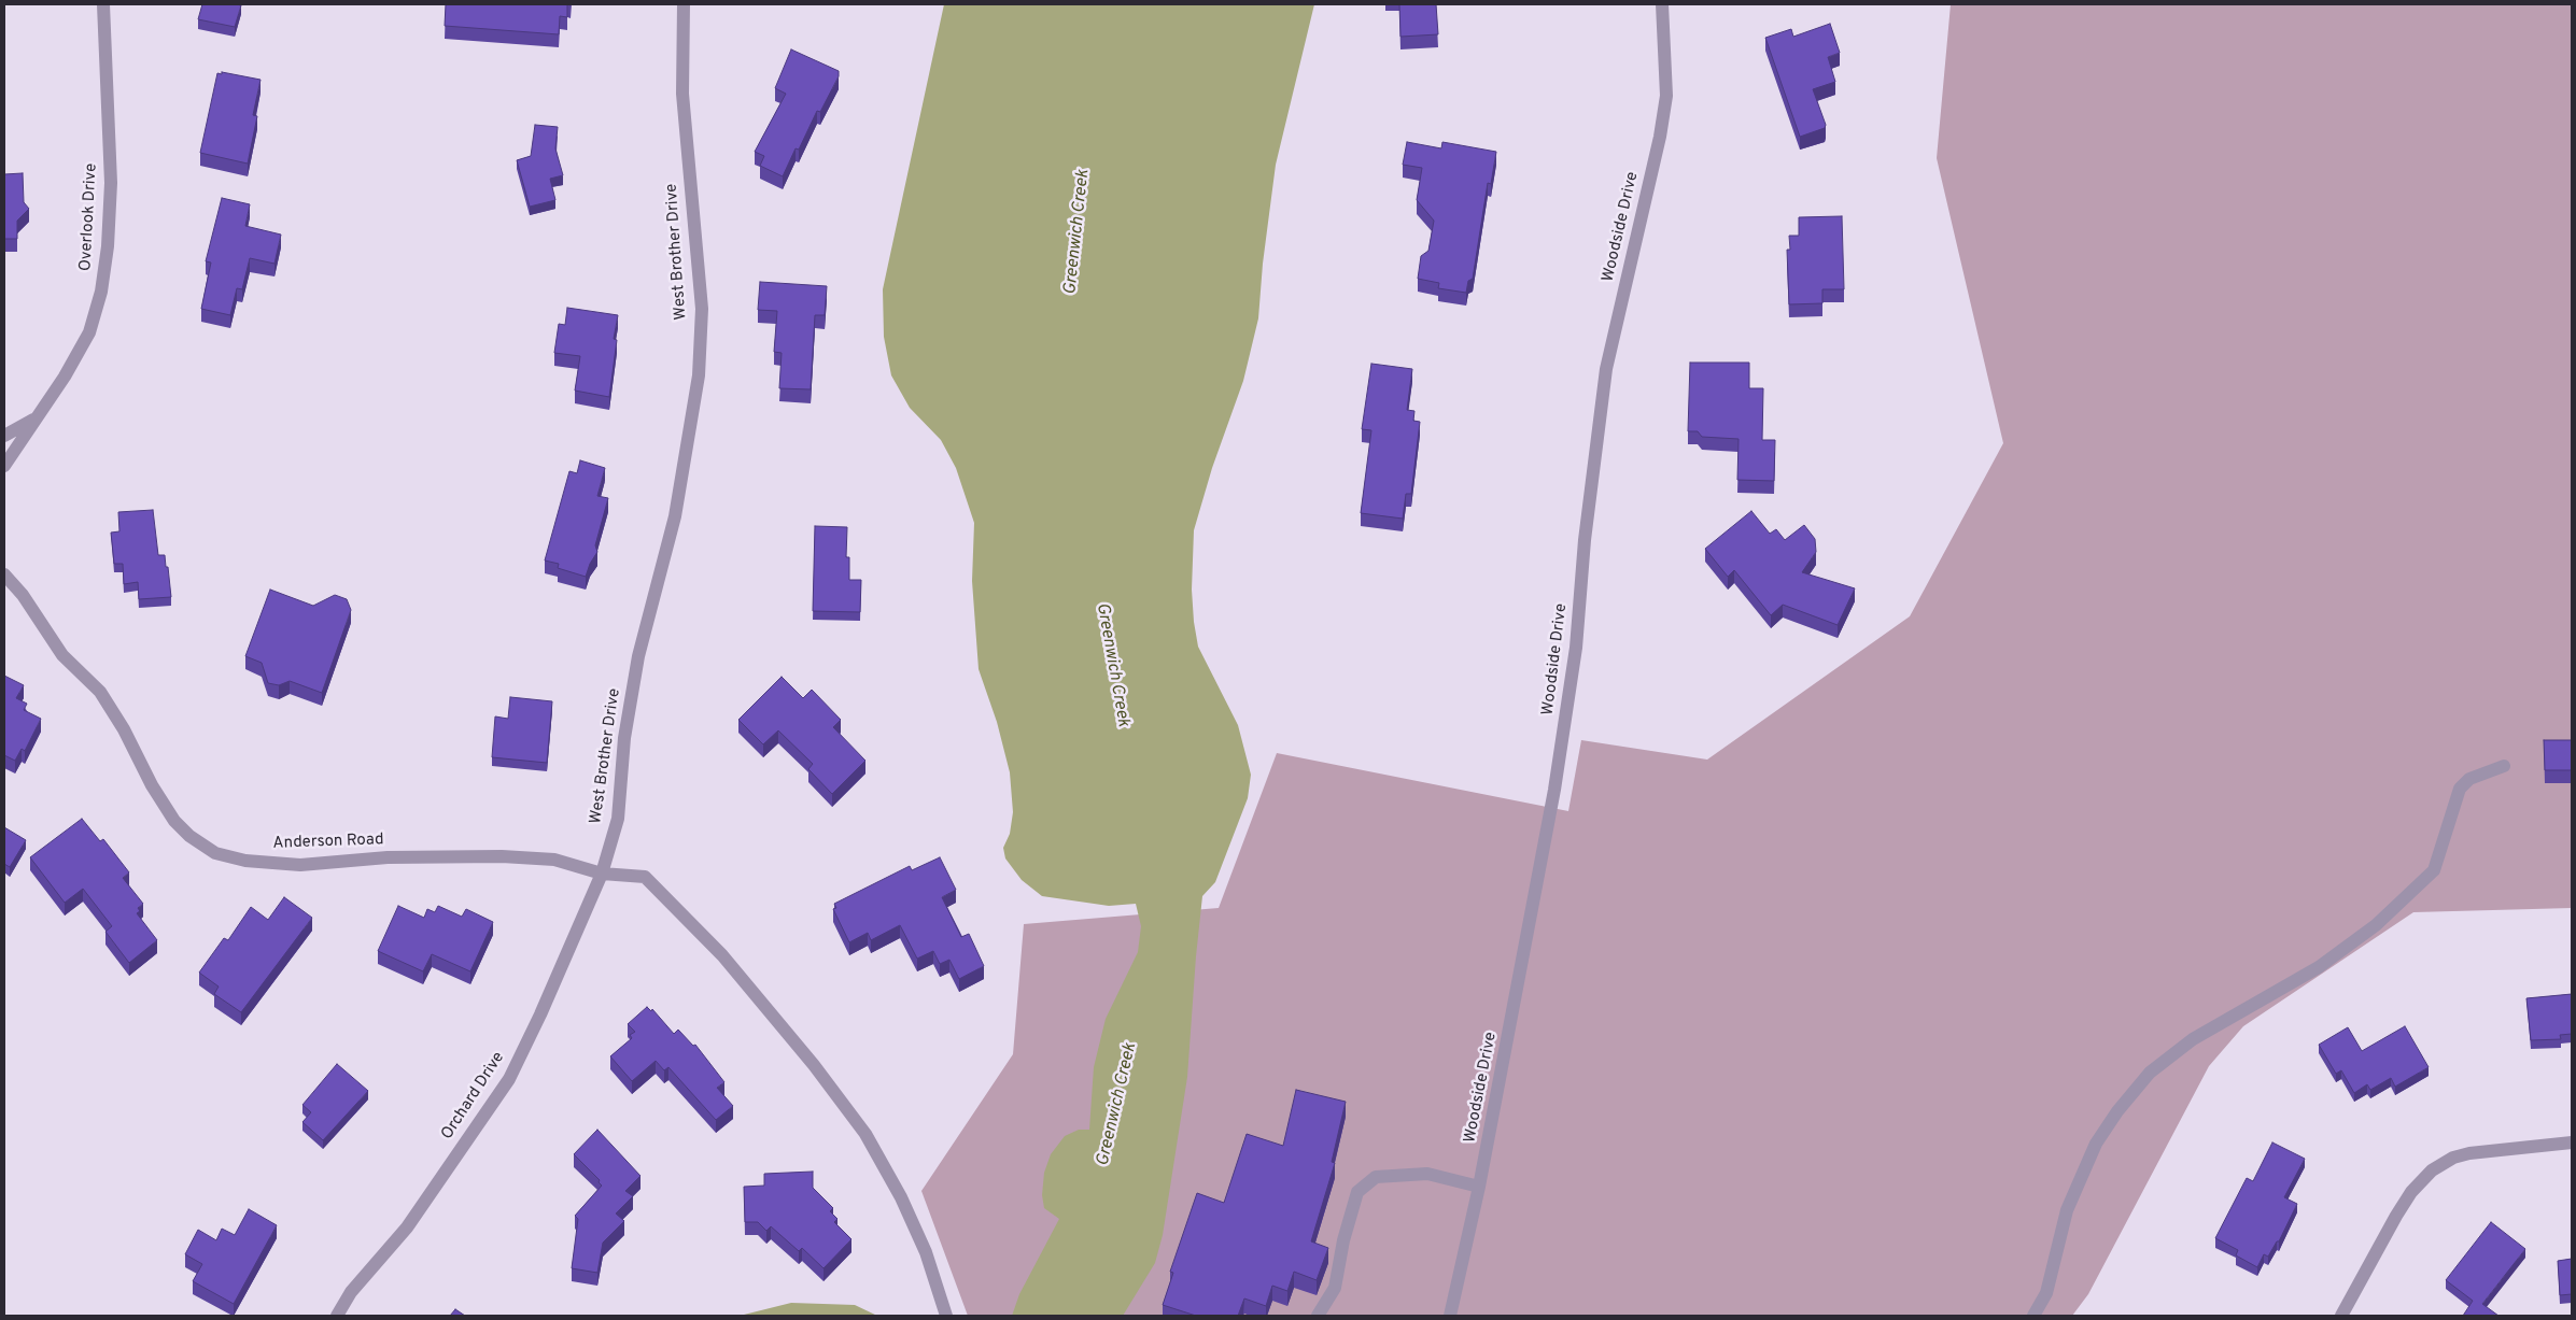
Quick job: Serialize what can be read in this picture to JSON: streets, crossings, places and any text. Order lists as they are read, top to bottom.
{
  "streets": {
    "street": [
      "Overlook Drive",
      "Woodside Drive",
      "West Brother Drive",
      "Anderson Road",
      "Orchard Drive"
    ]
  },
  "crossings": [
    ["West Brother Drive", "Anderson Road"],
    ["West Brother Drive", "Orchard Drive"],
    ["Anderson Road", "Orchard Drive"]
  ],
  "water": ["Greenwich Creek"]
}
